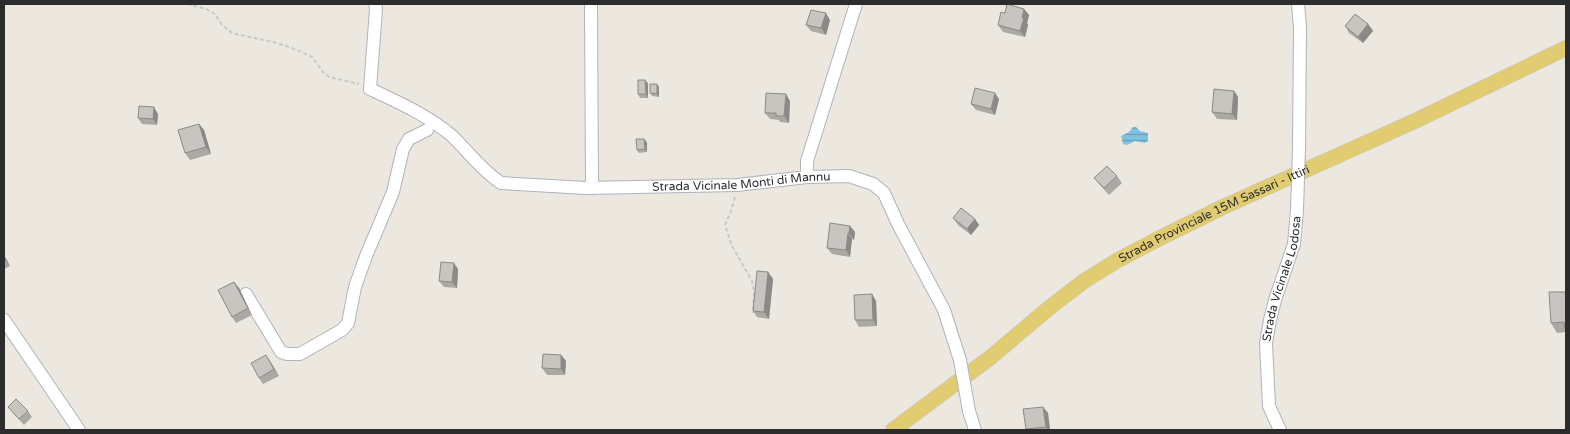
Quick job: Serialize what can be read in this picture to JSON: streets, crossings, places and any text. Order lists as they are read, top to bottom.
{
  "streets": {
    "main road": ["Strada Provinciale 15M Sassari - Ittiri"],
    "street": ["Strada Vicinale Monti di Mannu", "Strada Vicinale Lodosa"]
  }
}
